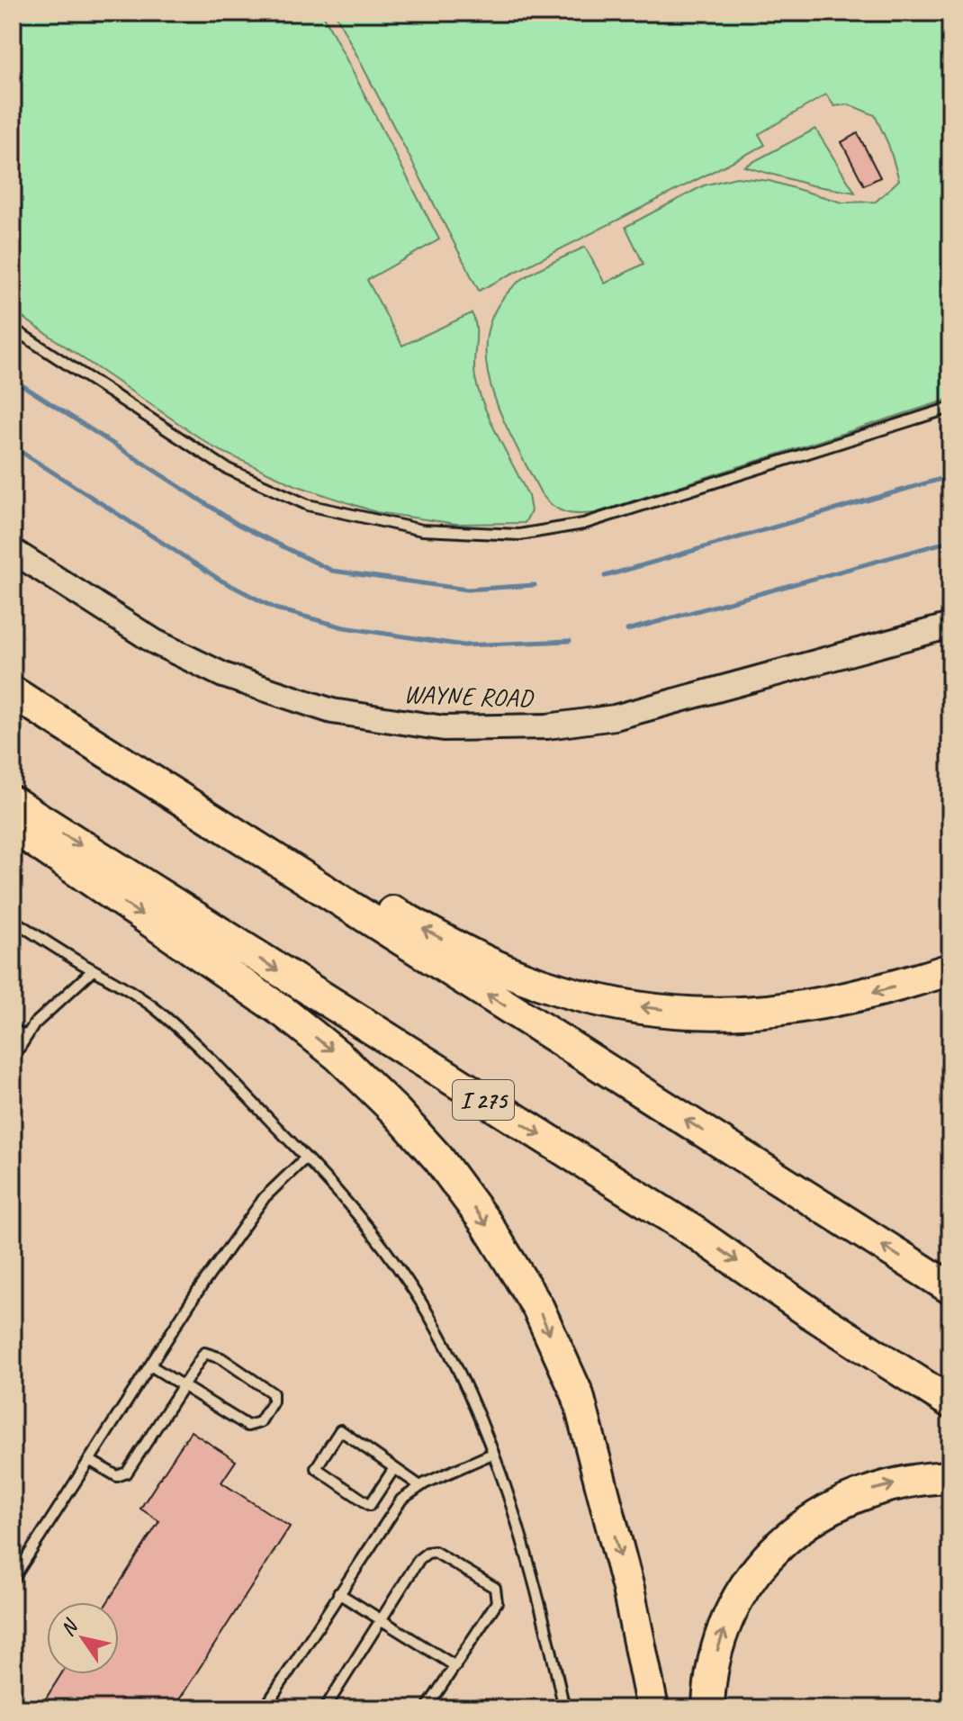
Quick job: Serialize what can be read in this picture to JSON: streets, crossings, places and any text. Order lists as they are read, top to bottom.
{
  "streets": {
    "highway": ["I 275"],
    "main road": ["WAYNE ROAD"]
  },
  "north": "top left"
}
